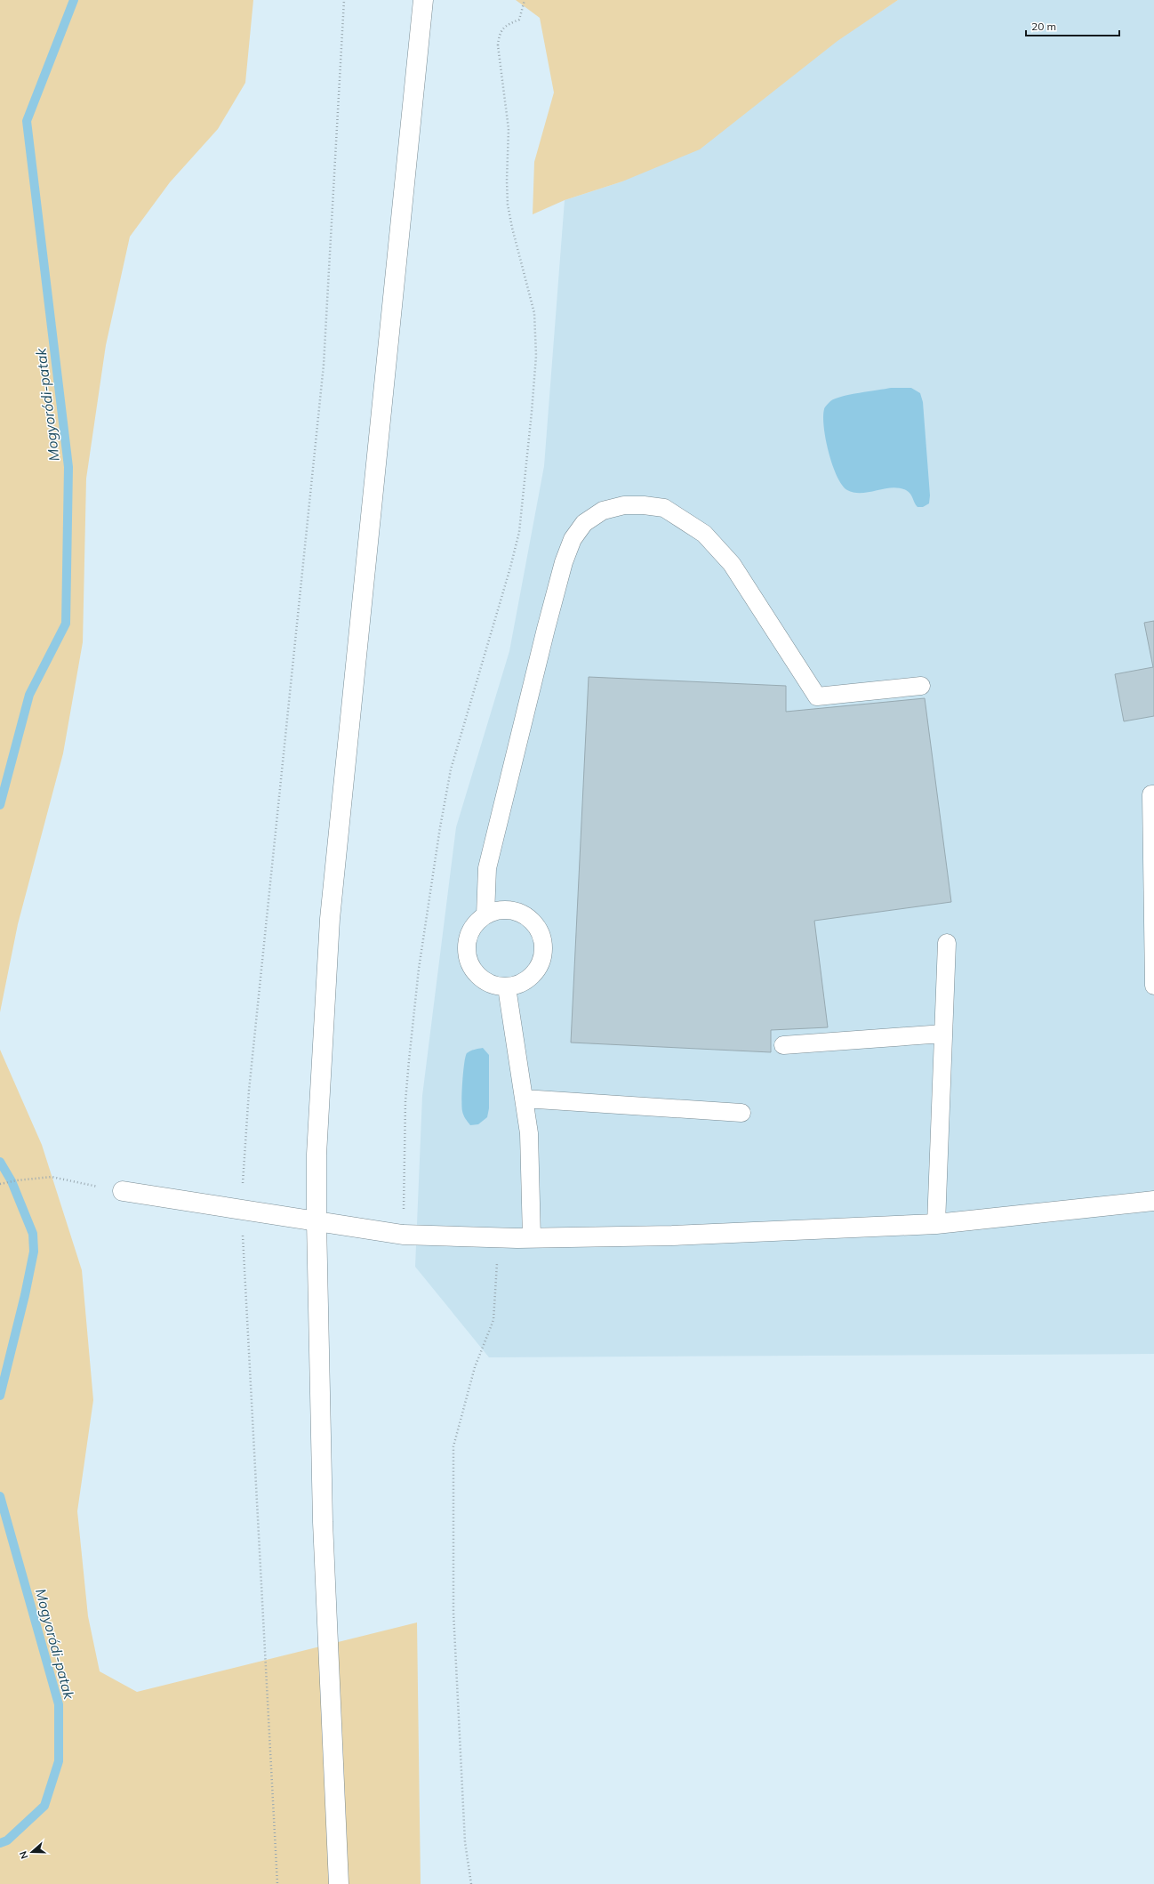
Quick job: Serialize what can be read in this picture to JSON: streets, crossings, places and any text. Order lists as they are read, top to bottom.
{
  "water": ["Mogyoródi-patak"],
  "scale_bar": "20 m",
  "north": "left"
}
